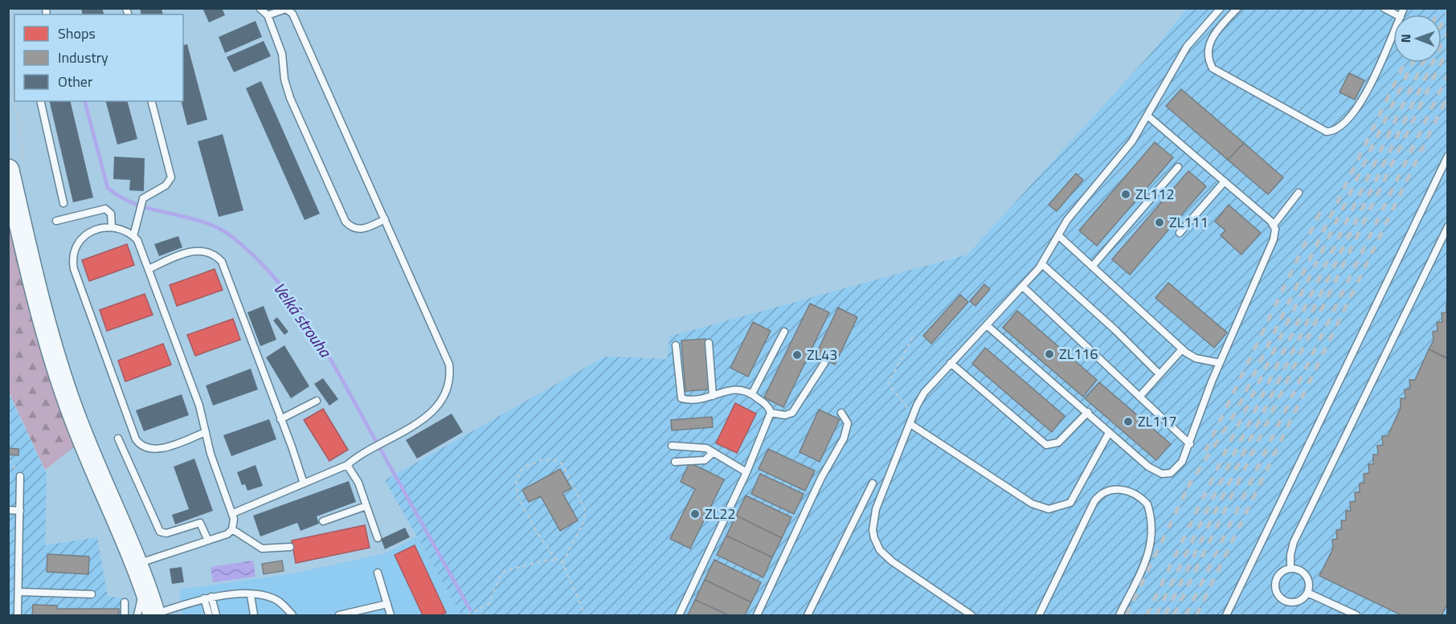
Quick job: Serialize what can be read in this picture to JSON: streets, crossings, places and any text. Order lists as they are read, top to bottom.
{
  "water": ["Velká strouha"],
  "places": [
    "ZL112",
    "ZL111",
    "ZL116",
    "ZL43",
    "ZL117",
    "ZL22"
  ],
  "legend": ["Shops", "Industry", "Other"],
  "north": "left"
}
